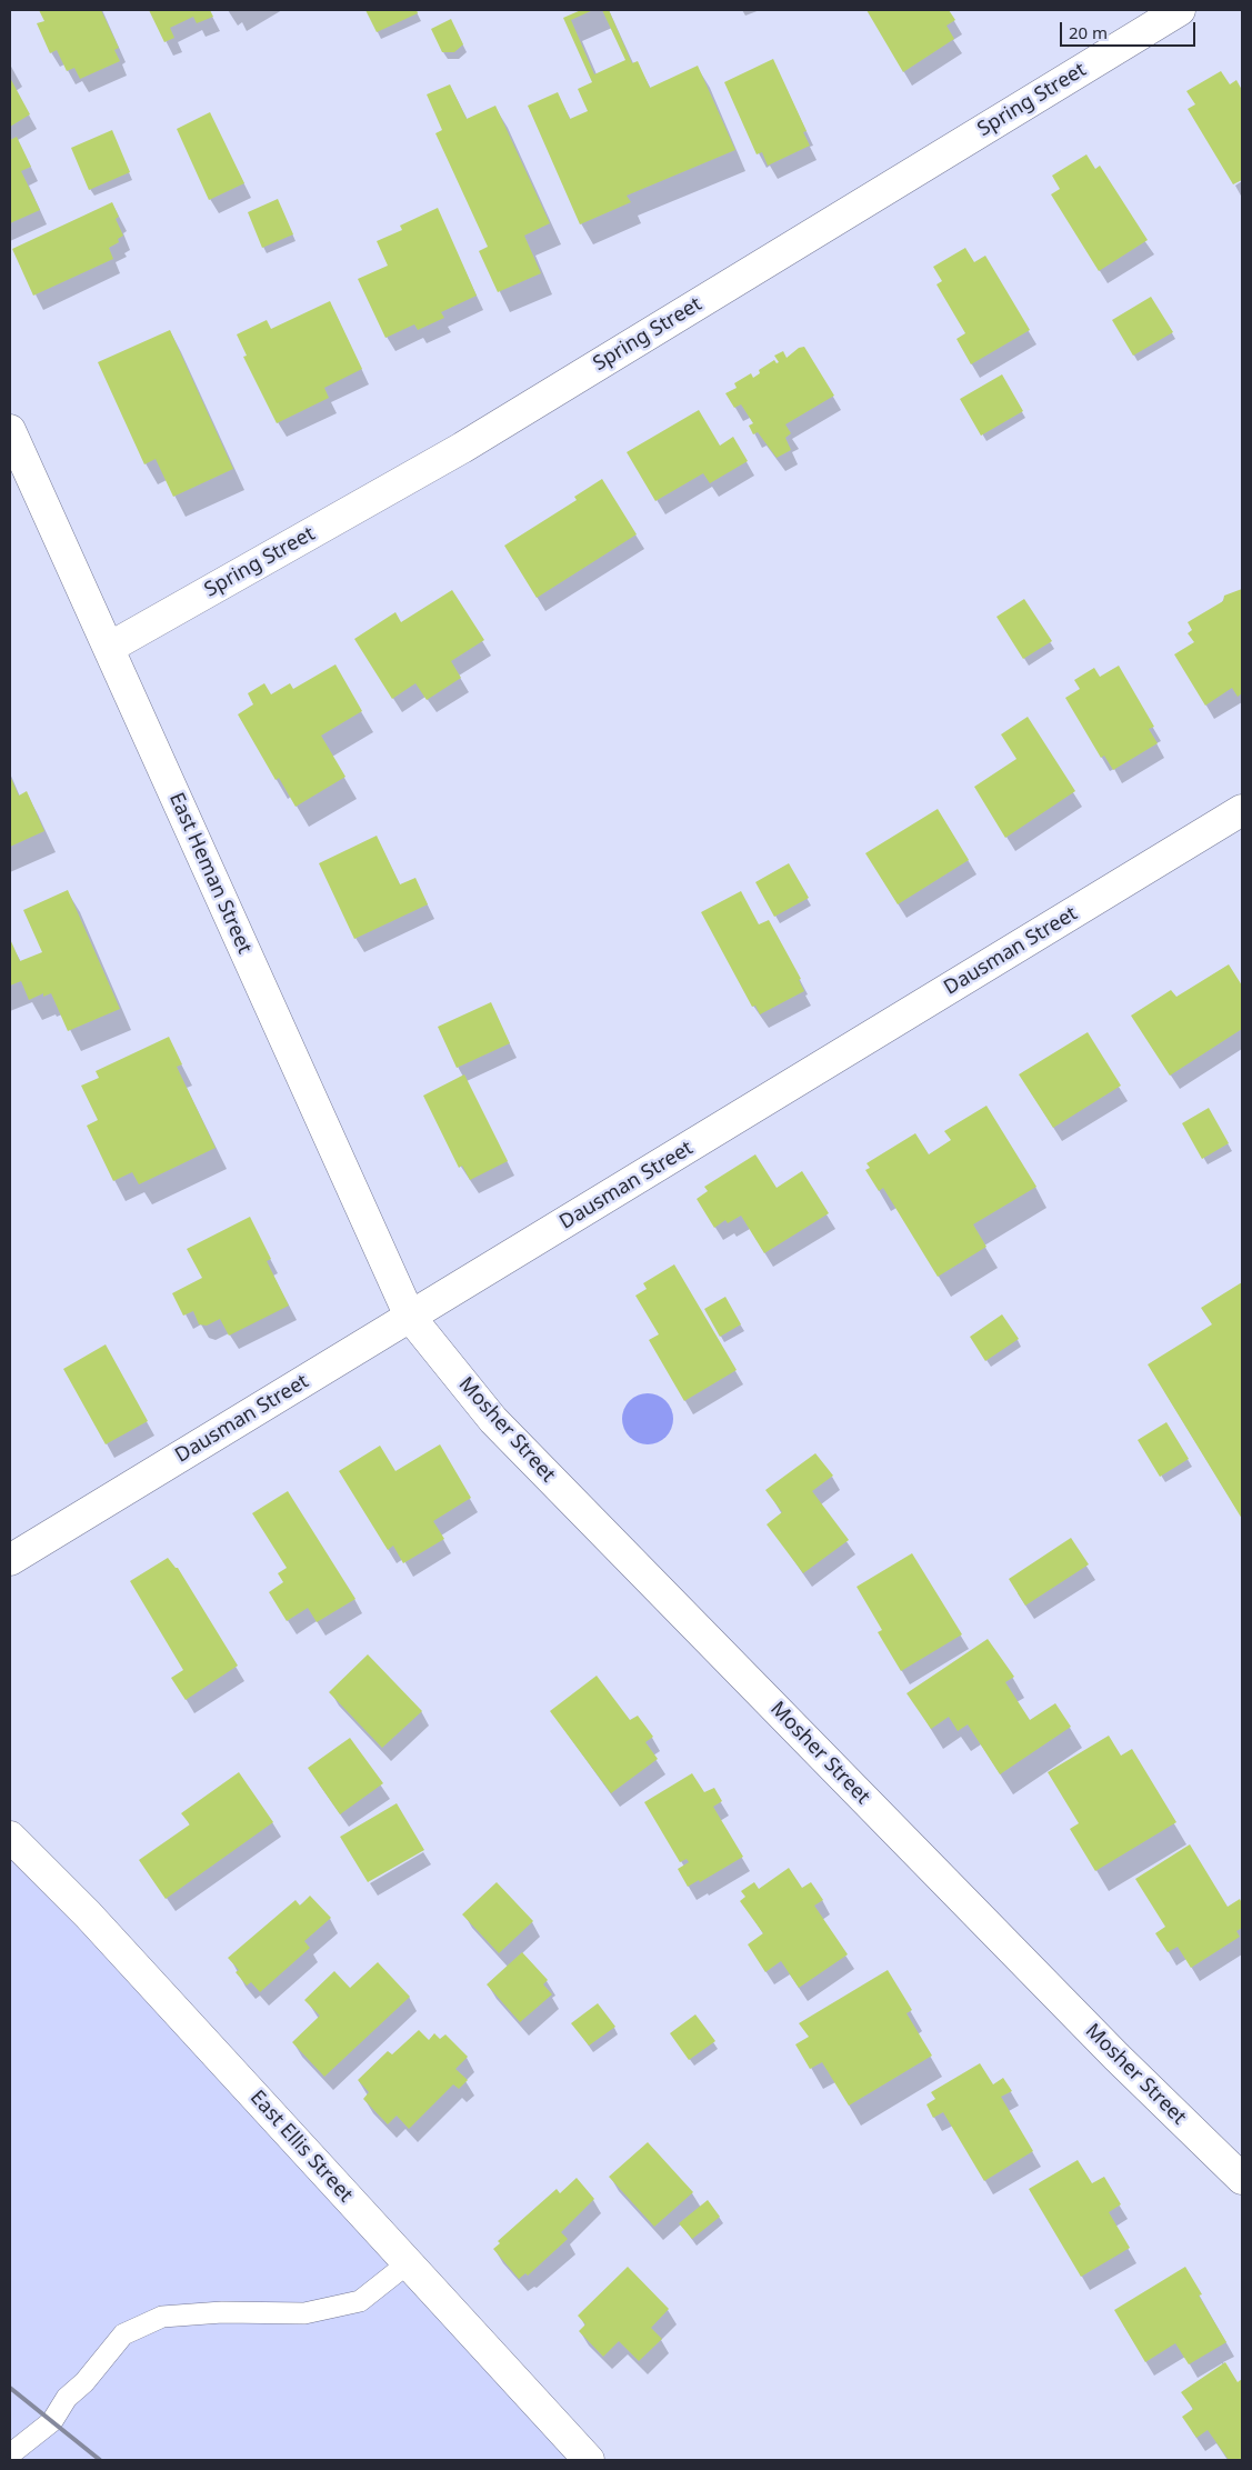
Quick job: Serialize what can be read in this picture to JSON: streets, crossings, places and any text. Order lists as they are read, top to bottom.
{
  "streets": {
    "street": [
      "Spring Street",
      "East Heman Street",
      "Dausman Street",
      "Mosher Street",
      "East Ellis Street"
    ]
  },
  "crossings": [
    ["Spring Street", "East Heman Street"],
    ["East Heman Street", "Dausman Street"],
    ["East Heman Street", "Mosher Street"],
    ["Dausman Street", "Mosher Street"]
  ],
  "scale_bar": "20 m"
}
